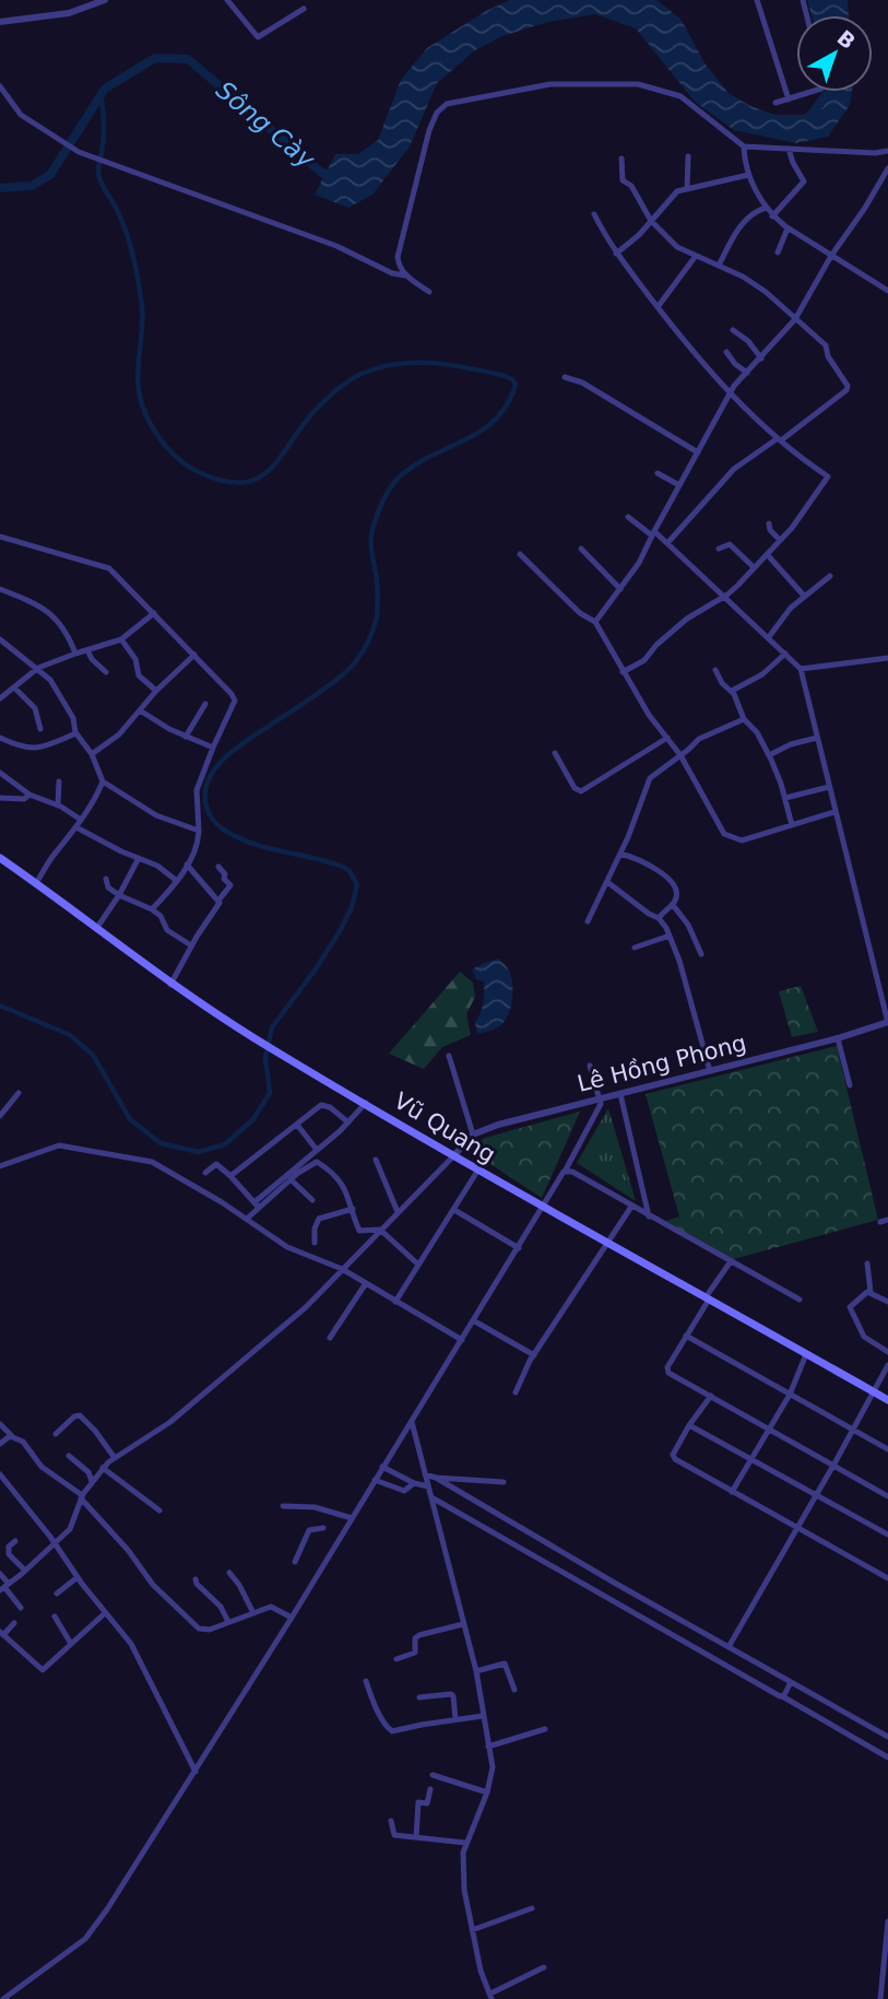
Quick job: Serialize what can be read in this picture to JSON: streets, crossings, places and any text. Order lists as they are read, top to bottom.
{
  "streets": {
    "main road": ["Vũ Quang"],
    "street": ["Lê Hồng Phong"]
  },
  "water": ["Sông Cày"],
  "north": "top right"
}
